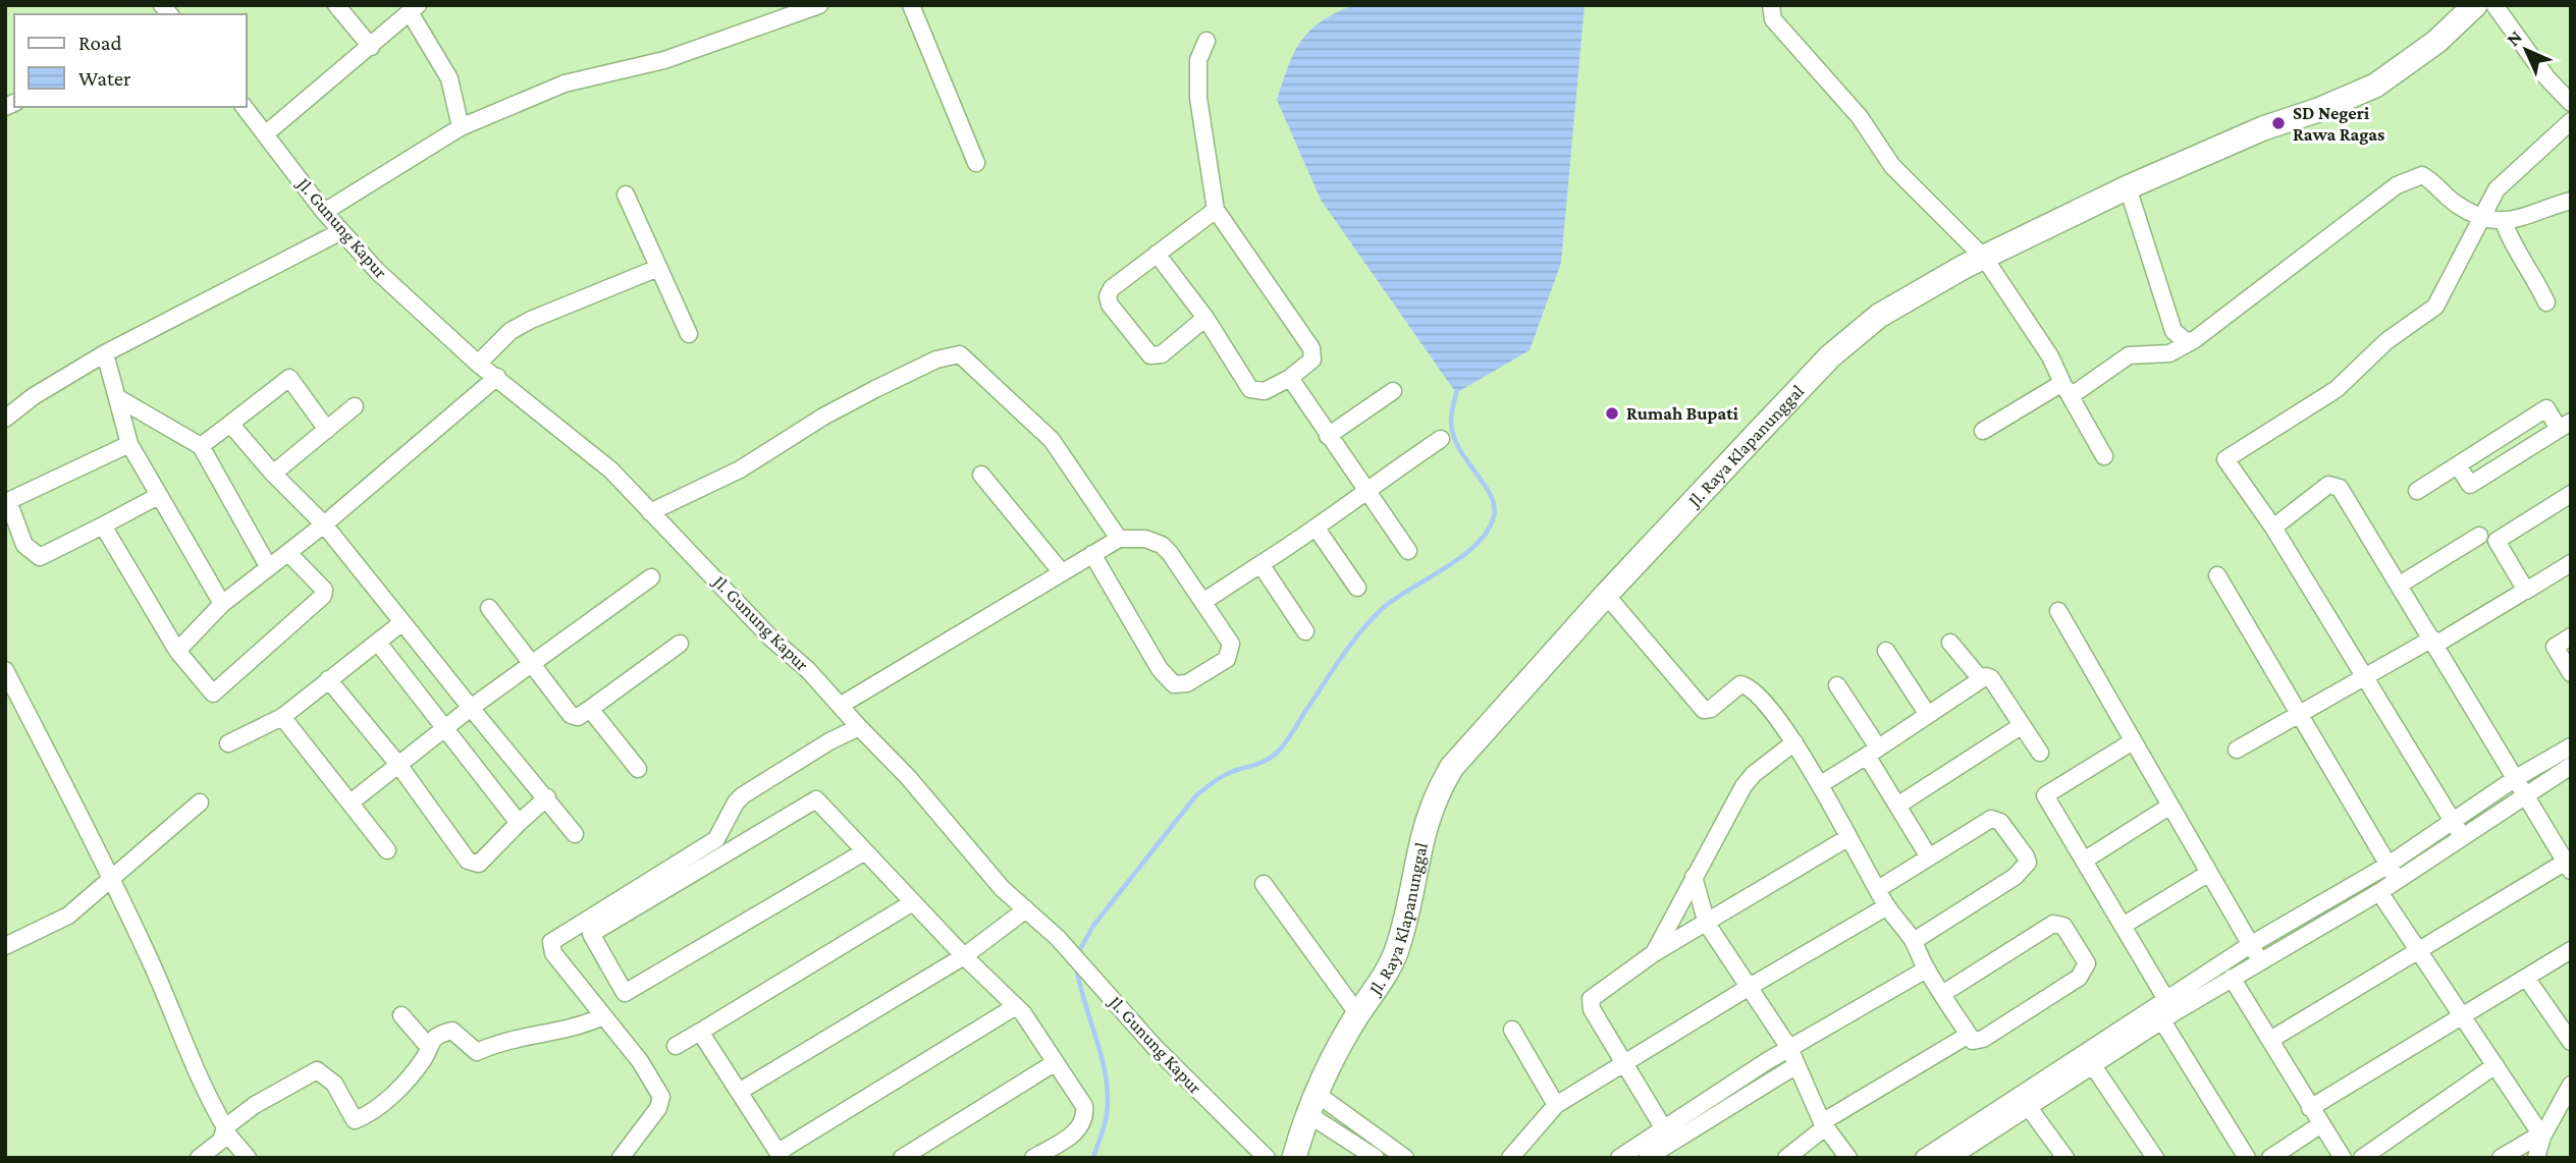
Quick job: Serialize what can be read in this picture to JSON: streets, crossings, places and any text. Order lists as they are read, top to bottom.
{
  "streets": {
    "street": ["Jl. Gunung Kapur", "Jl. Raya Klapanunggal"]
  },
  "places": ["SD Negeri Rawa Ragas", "Rumah Bupati"],
  "legend": ["Road", "Water"],
  "north": "top left"
}
